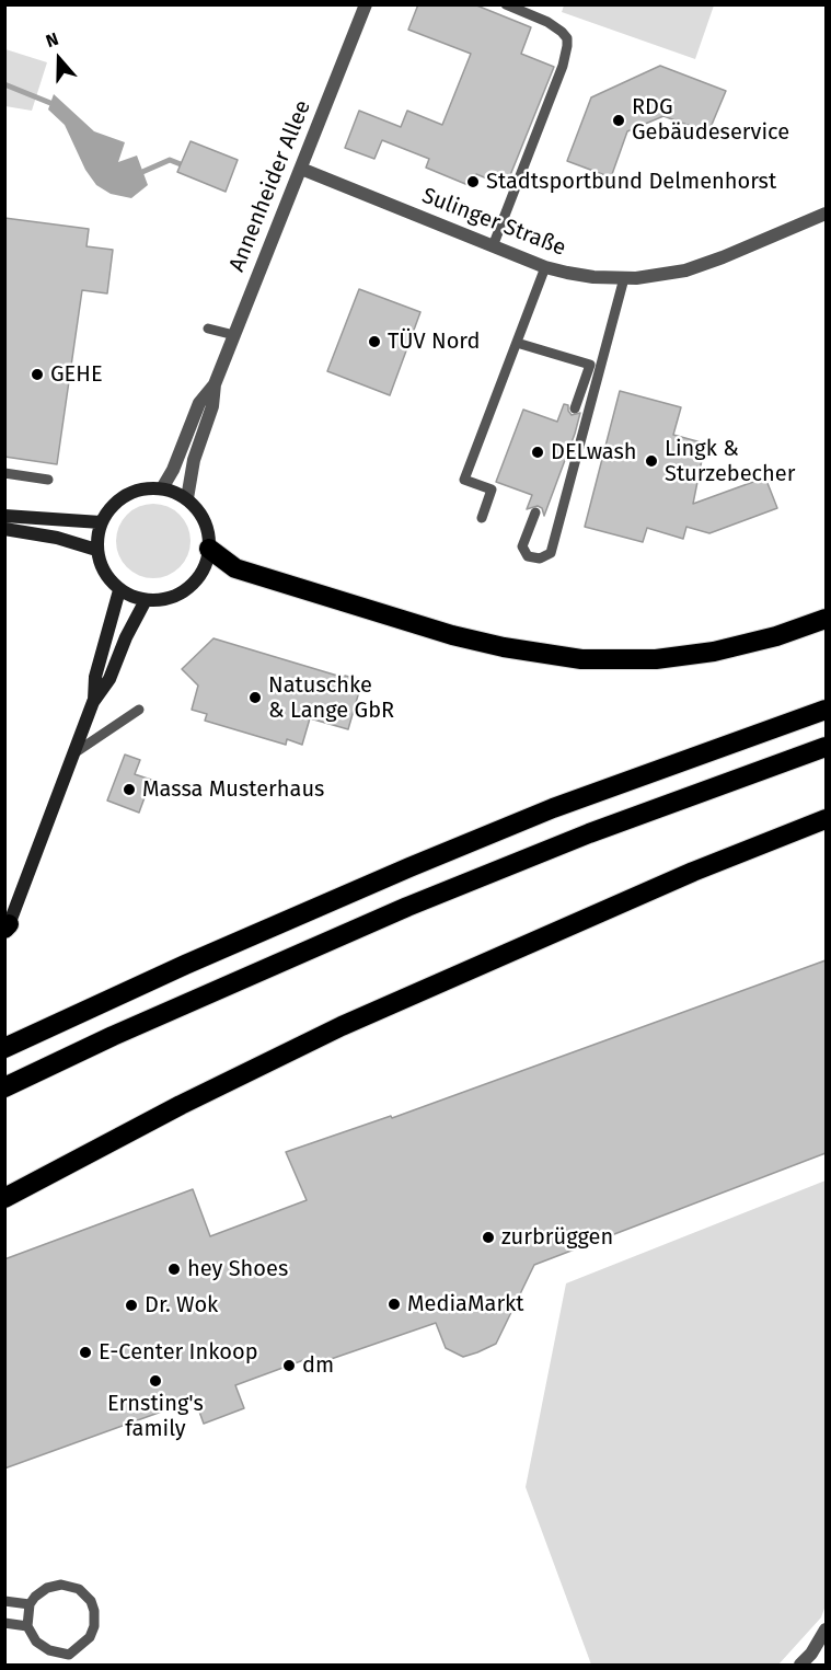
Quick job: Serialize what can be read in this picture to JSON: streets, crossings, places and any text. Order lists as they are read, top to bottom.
{
  "streets": {
    "street": ["Annenheider Allee", "Sulinger Straße"]
  },
  "crossings": [
    ["Annenheider Allee", "Sulinger Straße"]
  ],
  "places": [
    "RDG Gebäudeservice",
    "Stadtsportbund Delmenhorst",
    "TÜV Nord",
    "GEHE",
    "DELwash",
    "Lingk & Sturzebecher",
    "Natuschke & Lange GbR",
    "Massa Musterhaus",
    "zurbrüggen",
    "hey Shoes",
    "MediaMarkt",
    "Dr. Wok",
    "E-Center Inkoop",
    "dm",
    "Ernsting's family"
  ],
  "north": "top"
}
